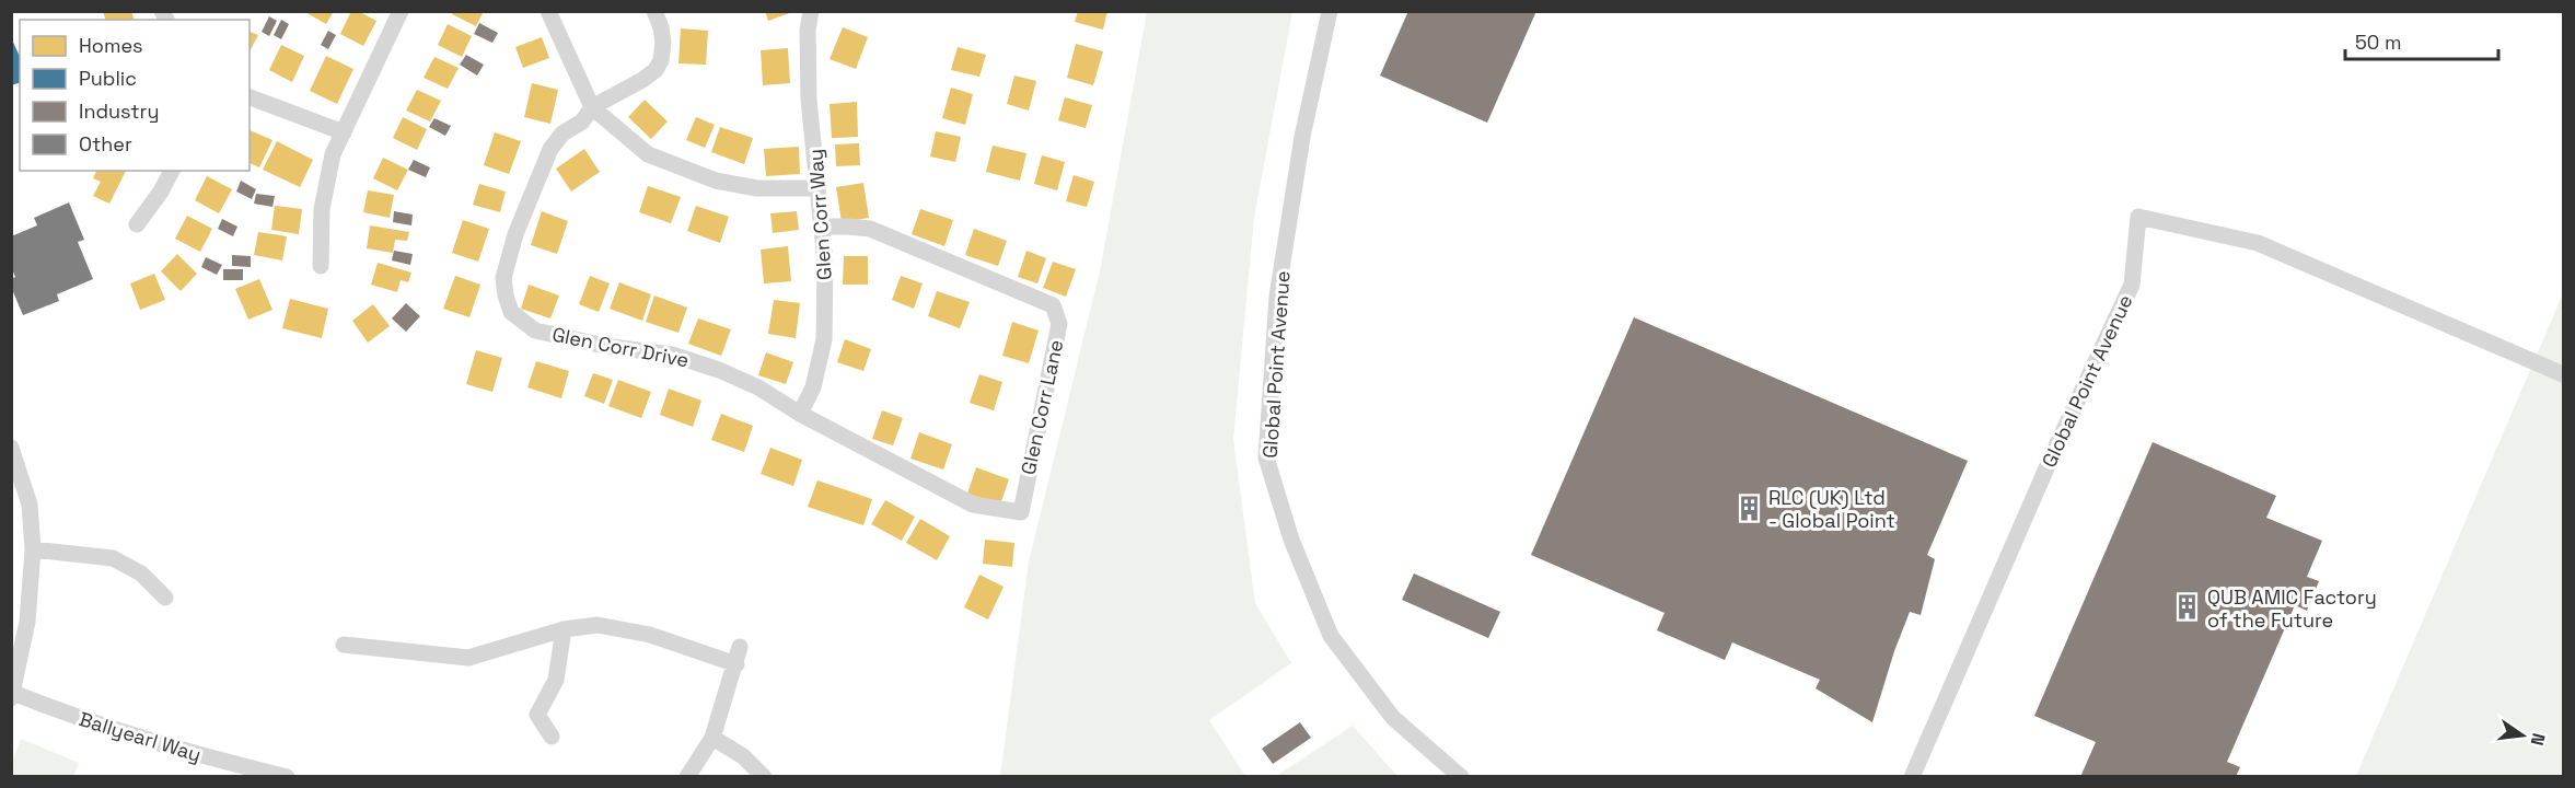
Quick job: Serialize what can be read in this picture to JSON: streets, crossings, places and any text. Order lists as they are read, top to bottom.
{
  "streets": {
    "street": [
      "Glen Corr Way",
      "Glen Corr Drive",
      "Global Point Avenue",
      "Glen Corr Lane",
      "Ballyearl Way"
    ]
  },
  "crossings": [
    ["Glen Corr Way", "Glen Corr Drive"],
    ["Glen Corr Way", "Glen Corr Lane"],
    ["Glen Corr Drive", "Glen Corr Lane"]
  ],
  "places": {
    "building": ["RLC (UK) Ltd - Global Point", "QUB AMIC Factory of the Future"]
  },
  "legend": [
    "Homes",
    "Public",
    "Industry",
    "Other"
  ],
  "scale_bar": "50 m",
  "north": "right"
}
